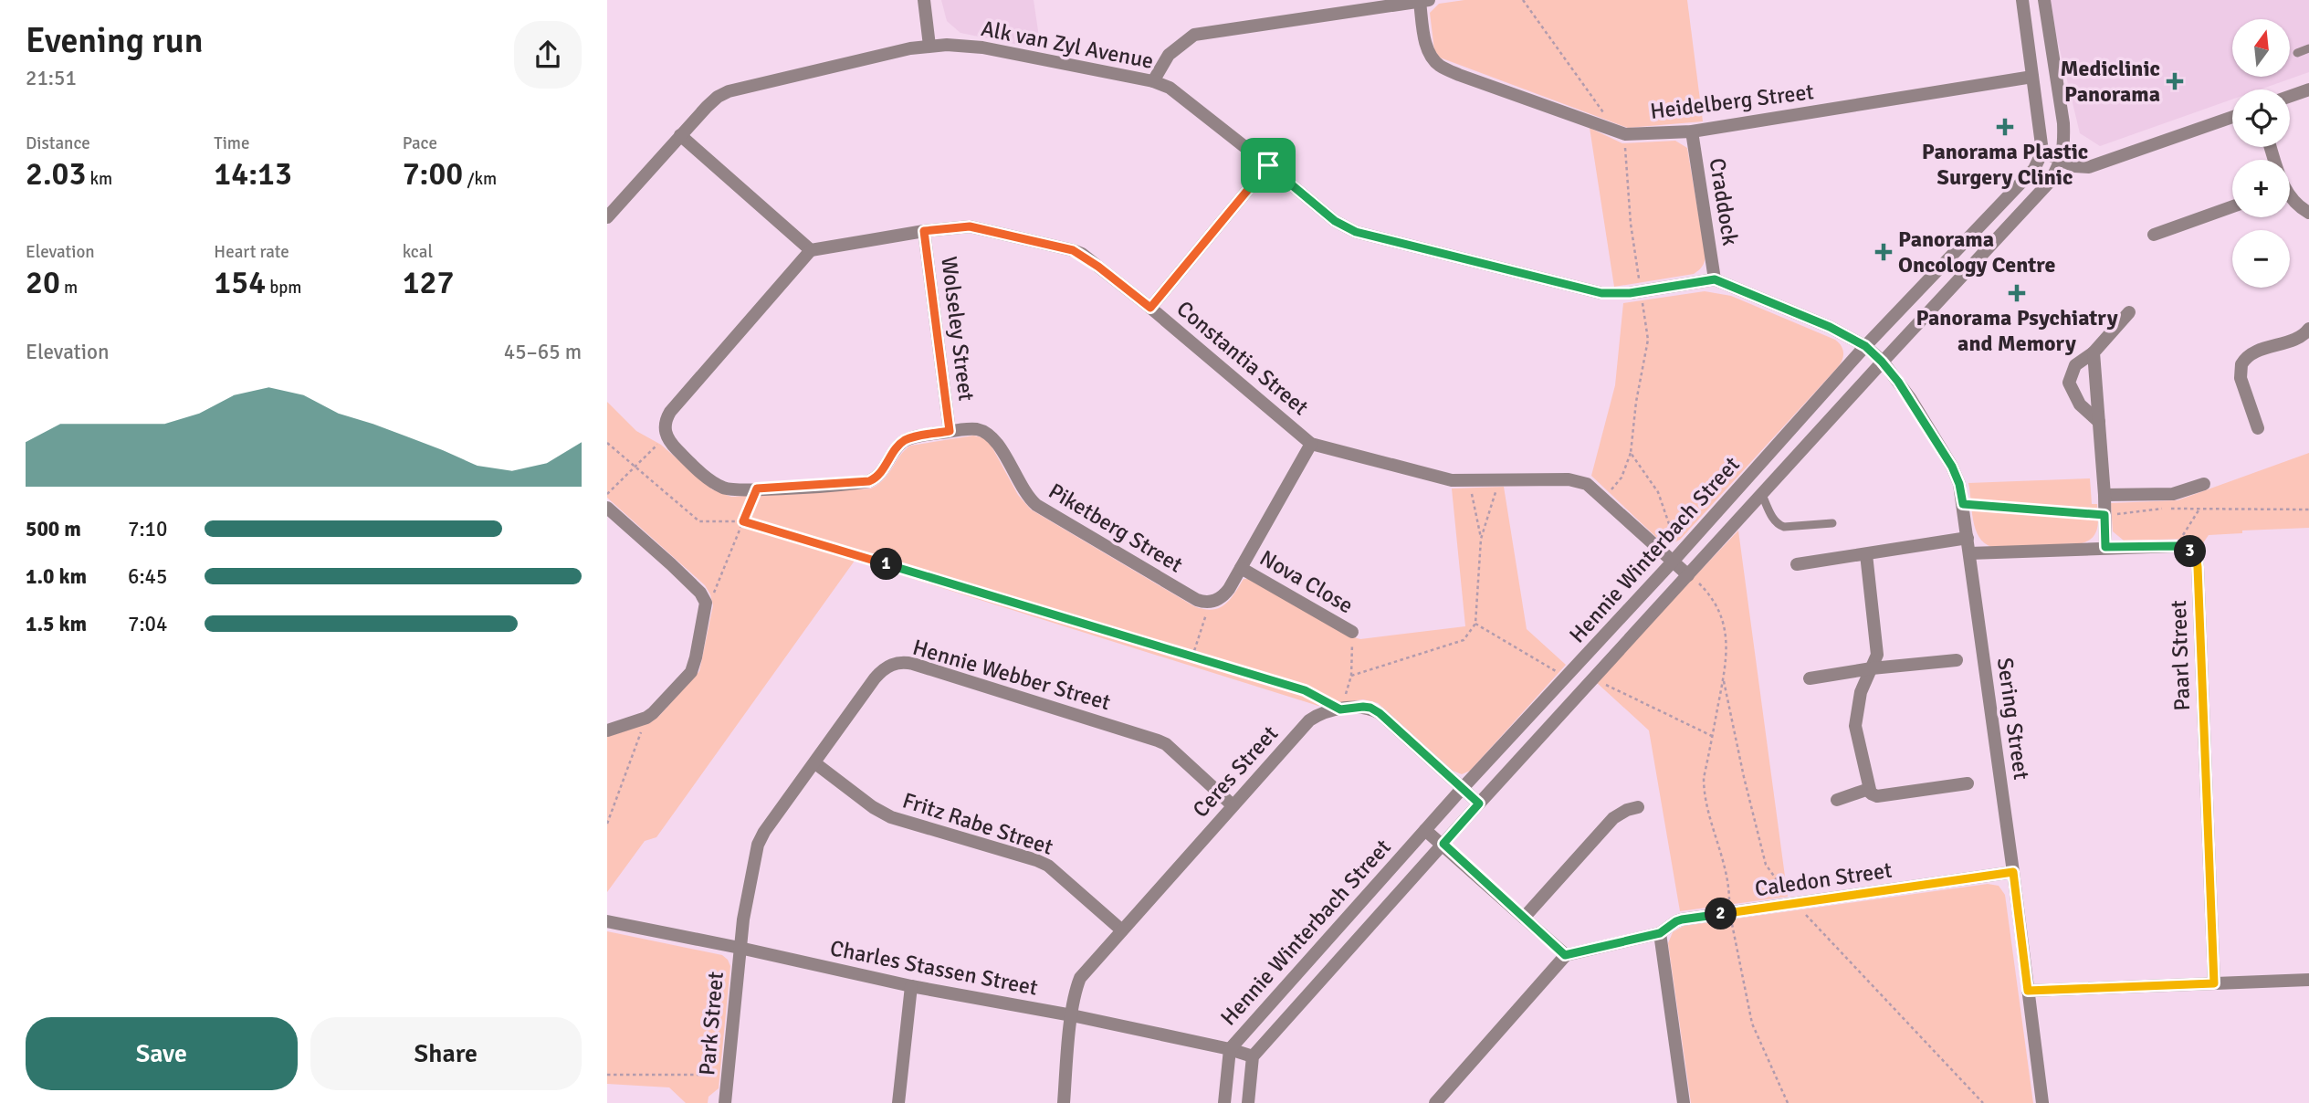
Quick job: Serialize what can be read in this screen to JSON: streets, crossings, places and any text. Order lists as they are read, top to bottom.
{
  "streets": {
    "street": [
      "Alk van Zyl Avenue",
      "Heidelberg Street",
      "Craddock",
      "Wolseley Street",
      "Constantia Street",
      "Piketberg Street",
      "Hennie Winterbach Street",
      "Nova Close",
      "Paarl Street",
      "Hennie Webber Street",
      "Sering Street",
      "Ceres Street",
      "Fritz Rabe Street",
      "Caledon Street",
      "Charles Stassen Street",
      "Park Street"
    ]
  },
  "crossings": [
    ["Alk van Zyl Avenue", "Craddock"],
    ["Heidelberg Street", "Craddock"],
    ["Wolseley Street", "Constantia Street"],
    ["Wolseley Street", "Piketberg Street"],
    ["Constantia Street", "Hennie Winterbach Street"],
    ["Hennie Winterbach Street", "Sering Street"],
    ["Hennie Winterbach Street", "Ceres Street"],
    ["Hennie Winterbach Street", "Charles Stassen Street"],
    ["Hennie Webber Street", "Ceres Street"],
    ["Hennie Webber Street", "Fritz Rabe Street"],
    ["Hennie Webber Street", "Charles Stassen Street"],
    ["Hennie Webber Street", "Park Street"],
    ["Sering Street", "Caledon Street"],
    ["Ceres Street", "Fritz Rabe Street"],
    ["Ceres Street", "Charles Stassen Street"],
    ["Charles Stassen Street", "Park Street"]
  ],
  "places": {
    "health": [
      "Mediclinic Panorama",
      "Panorama Plastic Surgery Clinic",
      "Panorama Oncology Centre",
      "Panorama Psychiatry and Memory"
    ]
  },
  "north": "top",
  "page": {
    "heading": ["Evening run", "21:51"],
    "map_buttons": ["+", "−"],
    "stats": [
      ["Distance", "2.03 km"],
      ["Time", "14:13"],
      ["Pace", "7:00 /km"],
      ["Elevation", "20 m"],
      ["Heart rate", "154 bpm"],
      ["kcal", "127"]
    ],
    "chart": ["Elevation", "45–65 m"],
    "list": [
      {
        "name": "500 m",
        "note": "7:10"
      },
      {
        "name": "1.0 km",
        "note": "6:45"
      },
      {
        "name": "1.5 km",
        "note": "7:04"
      }
    ],
    "pins": ["3", "1", "2"],
    "buttons": ["Save", "Share"]
  }
}
